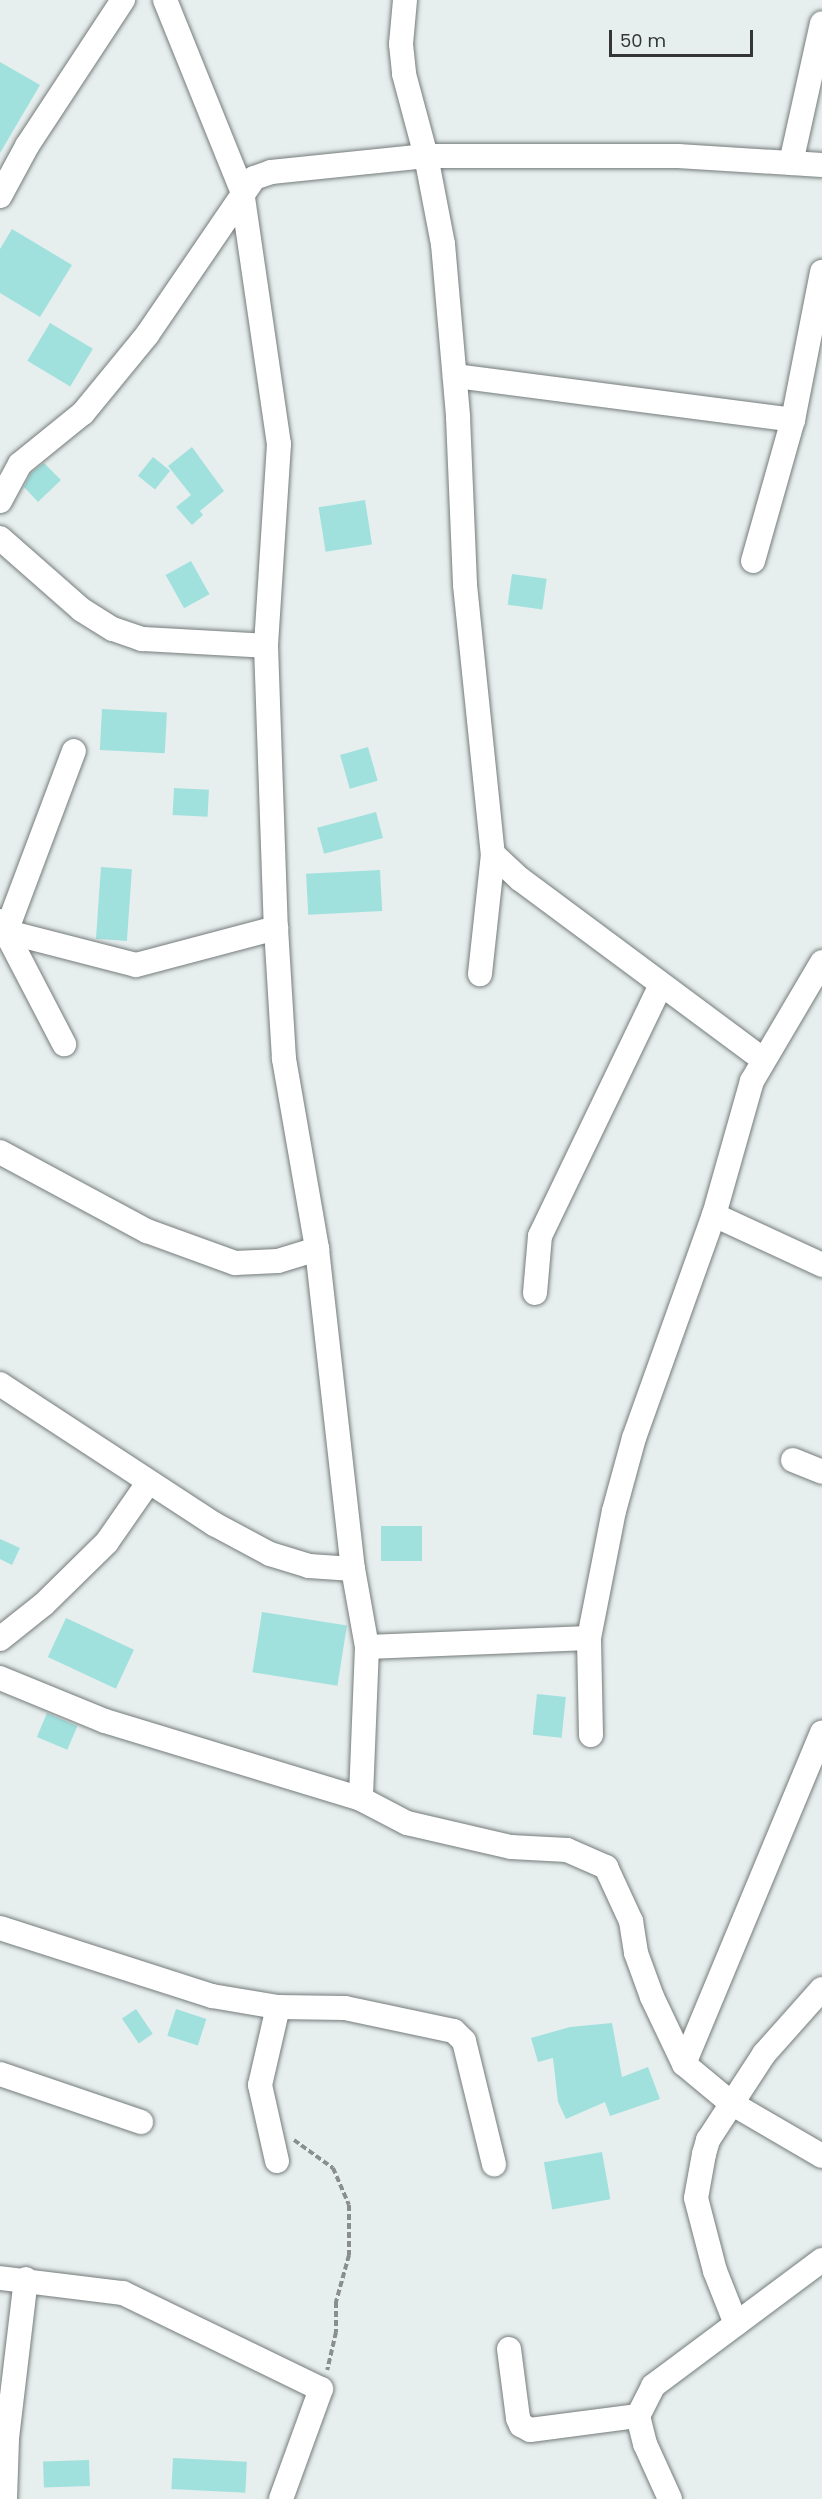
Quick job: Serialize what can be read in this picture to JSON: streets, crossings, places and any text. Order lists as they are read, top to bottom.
{
  "scale_bar": "50 m"
}
